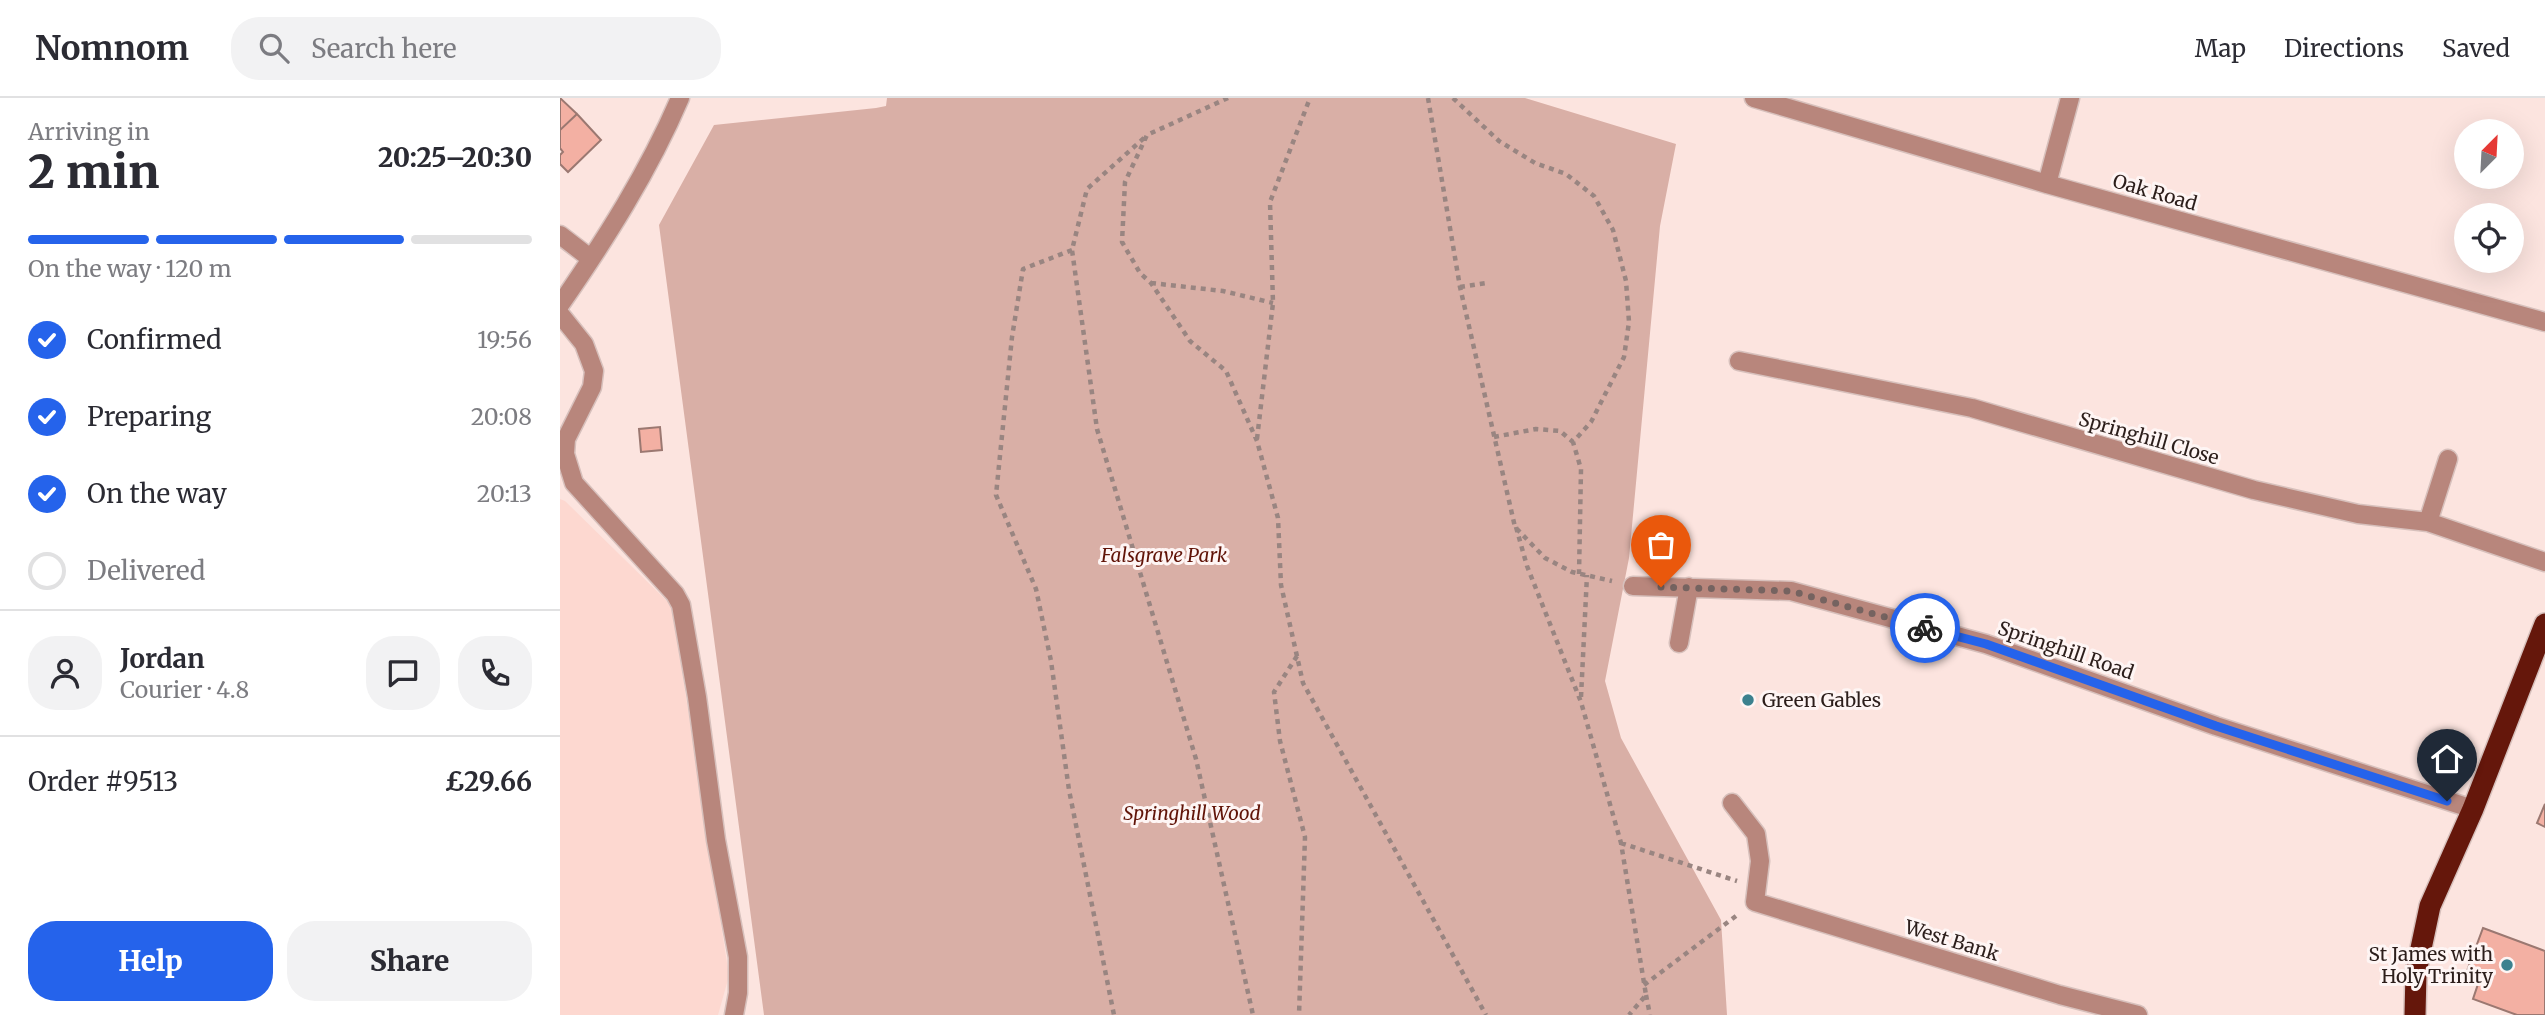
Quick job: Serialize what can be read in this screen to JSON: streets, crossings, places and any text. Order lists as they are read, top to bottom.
{
  "streets": {
    "street": [
      "Oak Road",
      "Springhill Close",
      "Springhill Road",
      "West Bank"
    ]
  },
  "parks": ["Falsgrave Park", "Springhill Wood"],
  "places": ["Green Gables", "St James with Holy Trinity"],
  "north": "top right",
  "page": {
    "header": "Nomnom",
    "search": "Search here",
    "nav": ["Map", "Directions", "Saved"],
    "heading": ["2 min", "Arriving in", "20:25–20:30"],
    "panel": [
      "Jordan",
      "Courier · 4.8",
      "Order #9513",
      "£29.66"
    ],
    "bar": "On the way · 120 m",
    "list": [
      ["Confirmed", "19:56"],
      ["Preparing", "20:08"],
      ["On the way", "20:13"],
      "Delivered"
    ],
    "buttons": ["Help", "Share"]
  }
}
